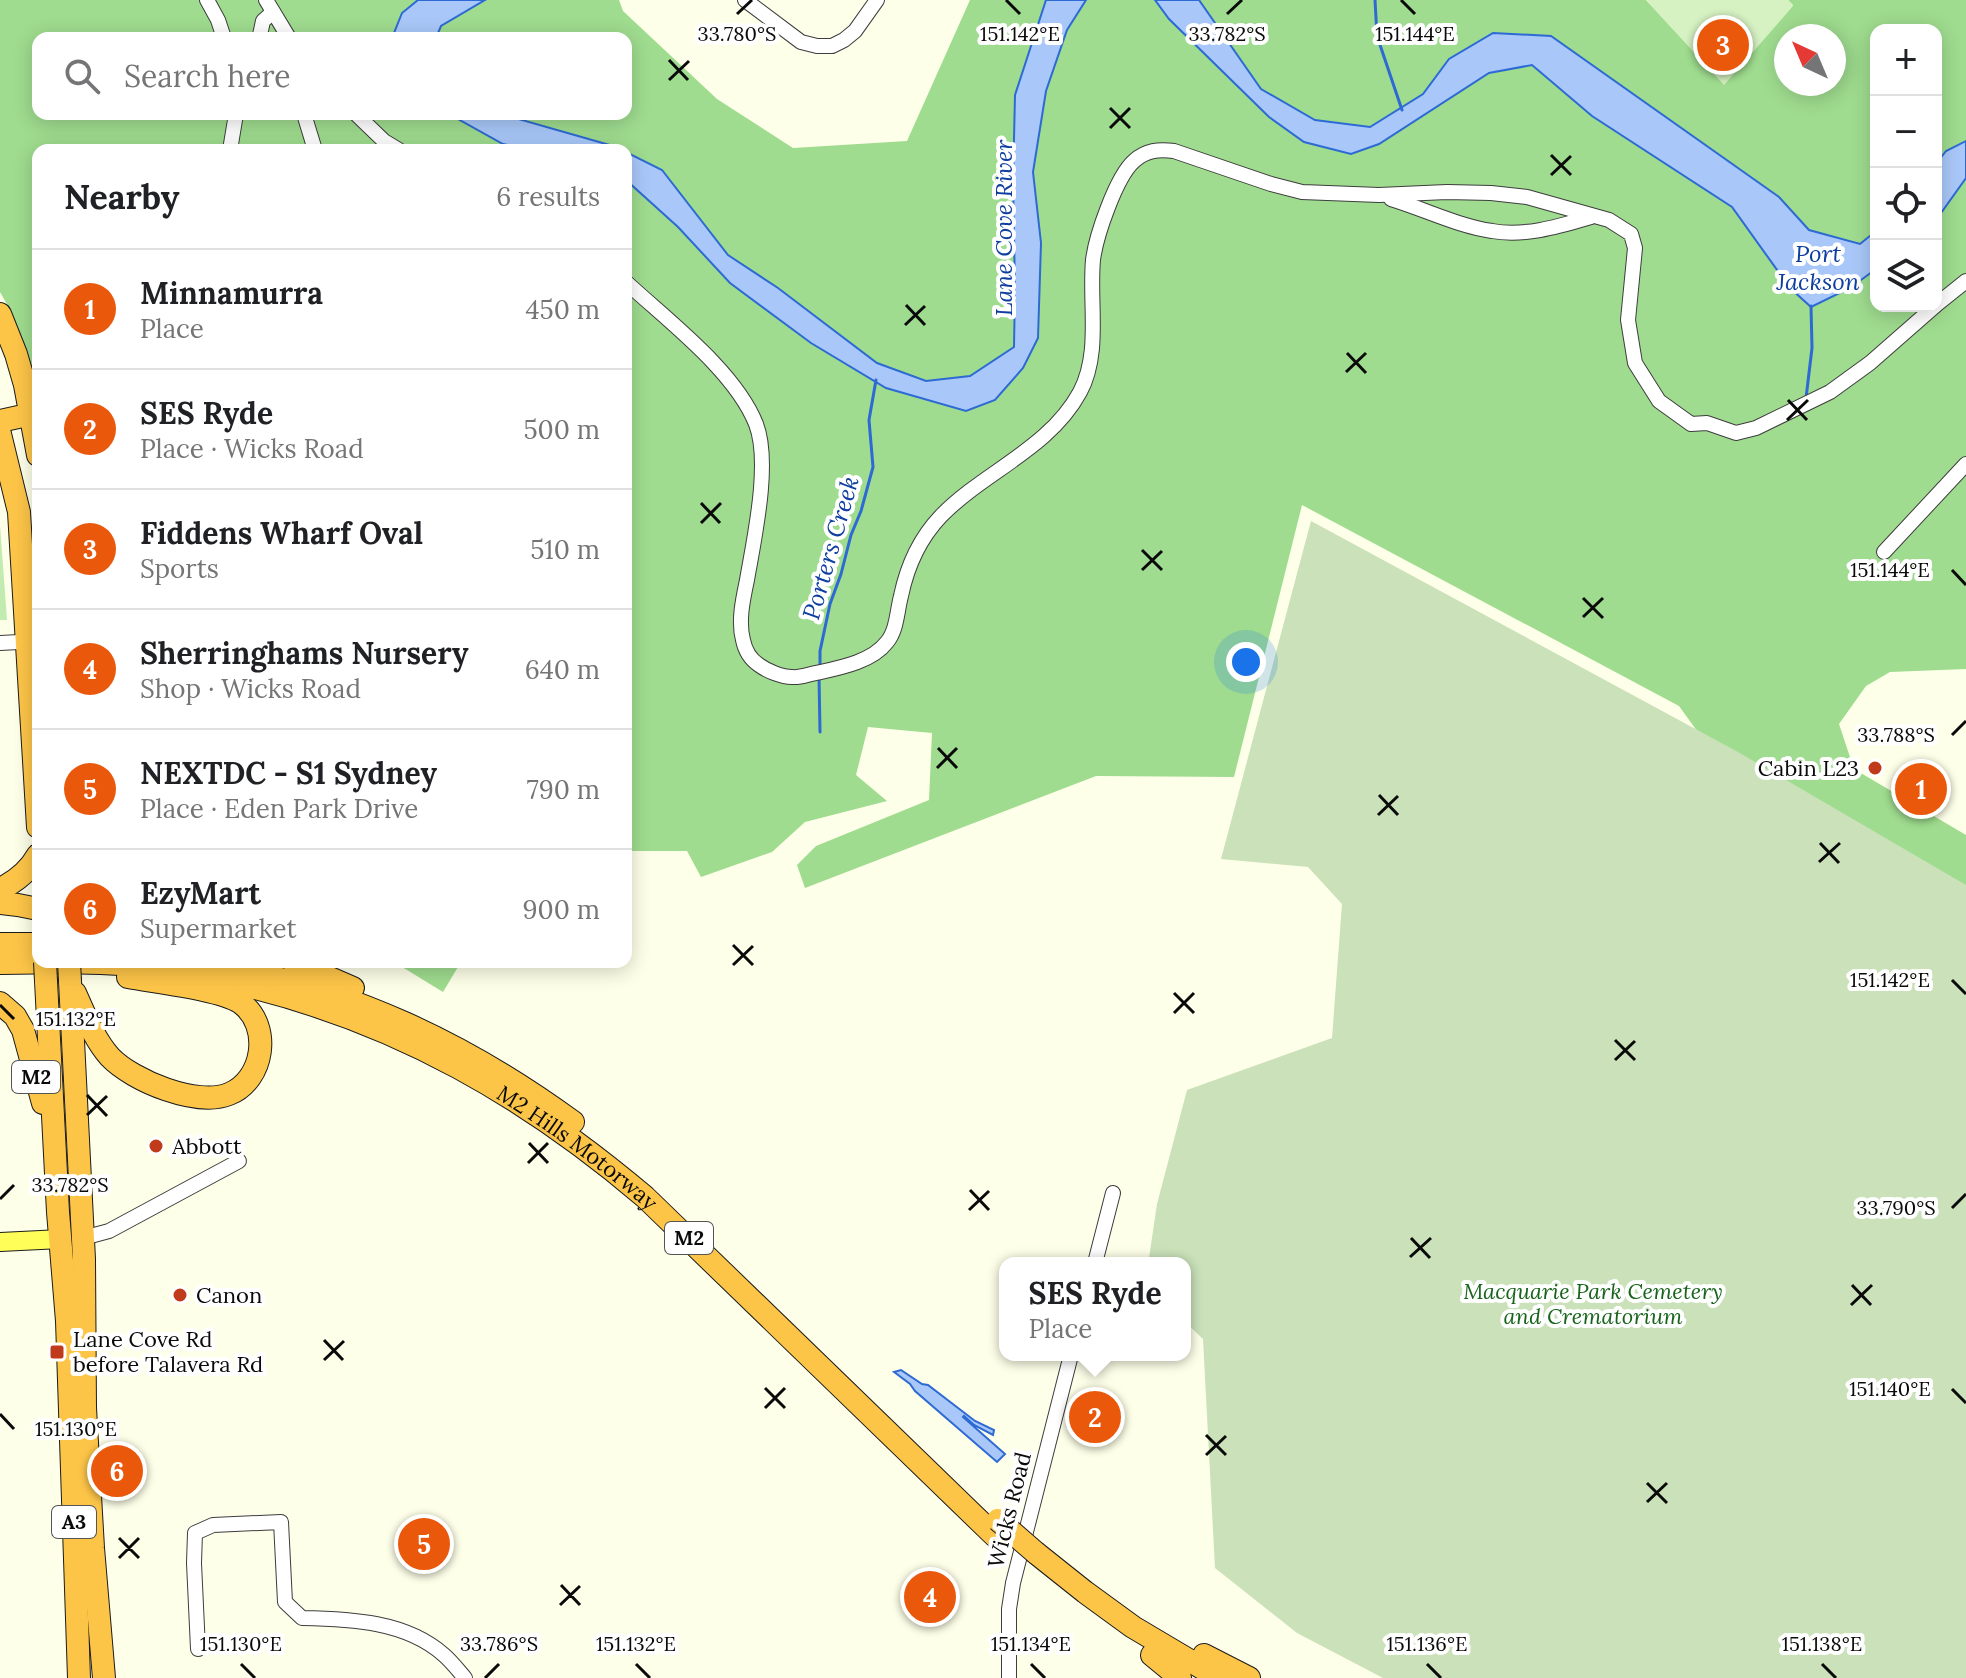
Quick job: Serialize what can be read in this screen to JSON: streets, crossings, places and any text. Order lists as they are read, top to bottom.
{
  "streets": {
    "highway": ["M2", "M2 Hills Motorway", "A3"],
    "street": ["Wicks Road"]
  },
  "crossings": [
    ["M2", "M2 Hills Motorway"],
    ["M2", "A3"]
  ],
  "water": ["Lane Cove River", "Port Jackson", "Porters Creek"],
  "parks": ["Macquarie Park Cemetery and Crematorium"],
  "places": {
    "other": ["Cabin L23", "Abbott", "Canon"],
    "transit": ["Lane Cove Rd before Talavera Rd"]
  },
  "north": "top left",
  "page": {
    "pins": [
      "3",
      "1",
      "2",
      "6",
      "5",
      "4"
    ],
    "map_buttons": ["+", "−"],
    "search": "Search here",
    "heading": ["Nearby", "6 results"],
    "list": [
      {
        "mark": "1",
        "name": "Minnamurra",
        "note": "Place",
        "value": "450 m"
      },
      {
        "mark": "2",
        "name": "SES Ryde",
        "note": "Place · Wicks Road",
        "value": "500 m"
      },
      {
        "mark": "3",
        "name": "Fiddens Wharf Oval",
        "note": "Sports",
        "value": "510 m"
      },
      {
        "mark": "4",
        "name": "Sherringhams Nursery",
        "note": "Shop · Wicks Road",
        "value": "640 m"
      },
      {
        "mark": "5",
        "name": "NEXTDC - S1 Sydney",
        "note": "Place · Eden Park Drive",
        "value": "790 m"
      },
      {
        "mark": "6",
        "name": "EzyMart",
        "note": "Supermarket",
        "value": "900 m"
      }
    ],
    "popup": ["SES Ryde", "Place"]
  },
  "coordinates": [
    "33.780°S",
    "33.782°S",
    "151.142°E",
    "151.144°E",
    "33.788°S",
    "151.132°E",
    "33.790°S",
    "151.140°E",
    "151.130°E",
    "151.134°E",
    "151.136°E",
    "151.138°E",
    "33.786°S"
  ]
}
